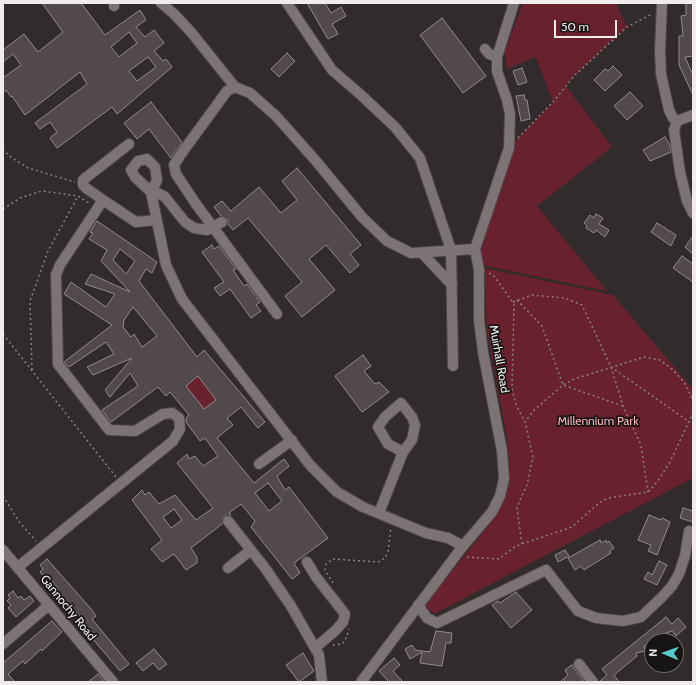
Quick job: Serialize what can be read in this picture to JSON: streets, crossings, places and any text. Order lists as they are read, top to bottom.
{
  "streets": {
    "street": ["Muirhall Road", "Gannochy Road"]
  },
  "parks": ["Millennium Park"],
  "scale_bar": "50 m",
  "north": "left"
}
